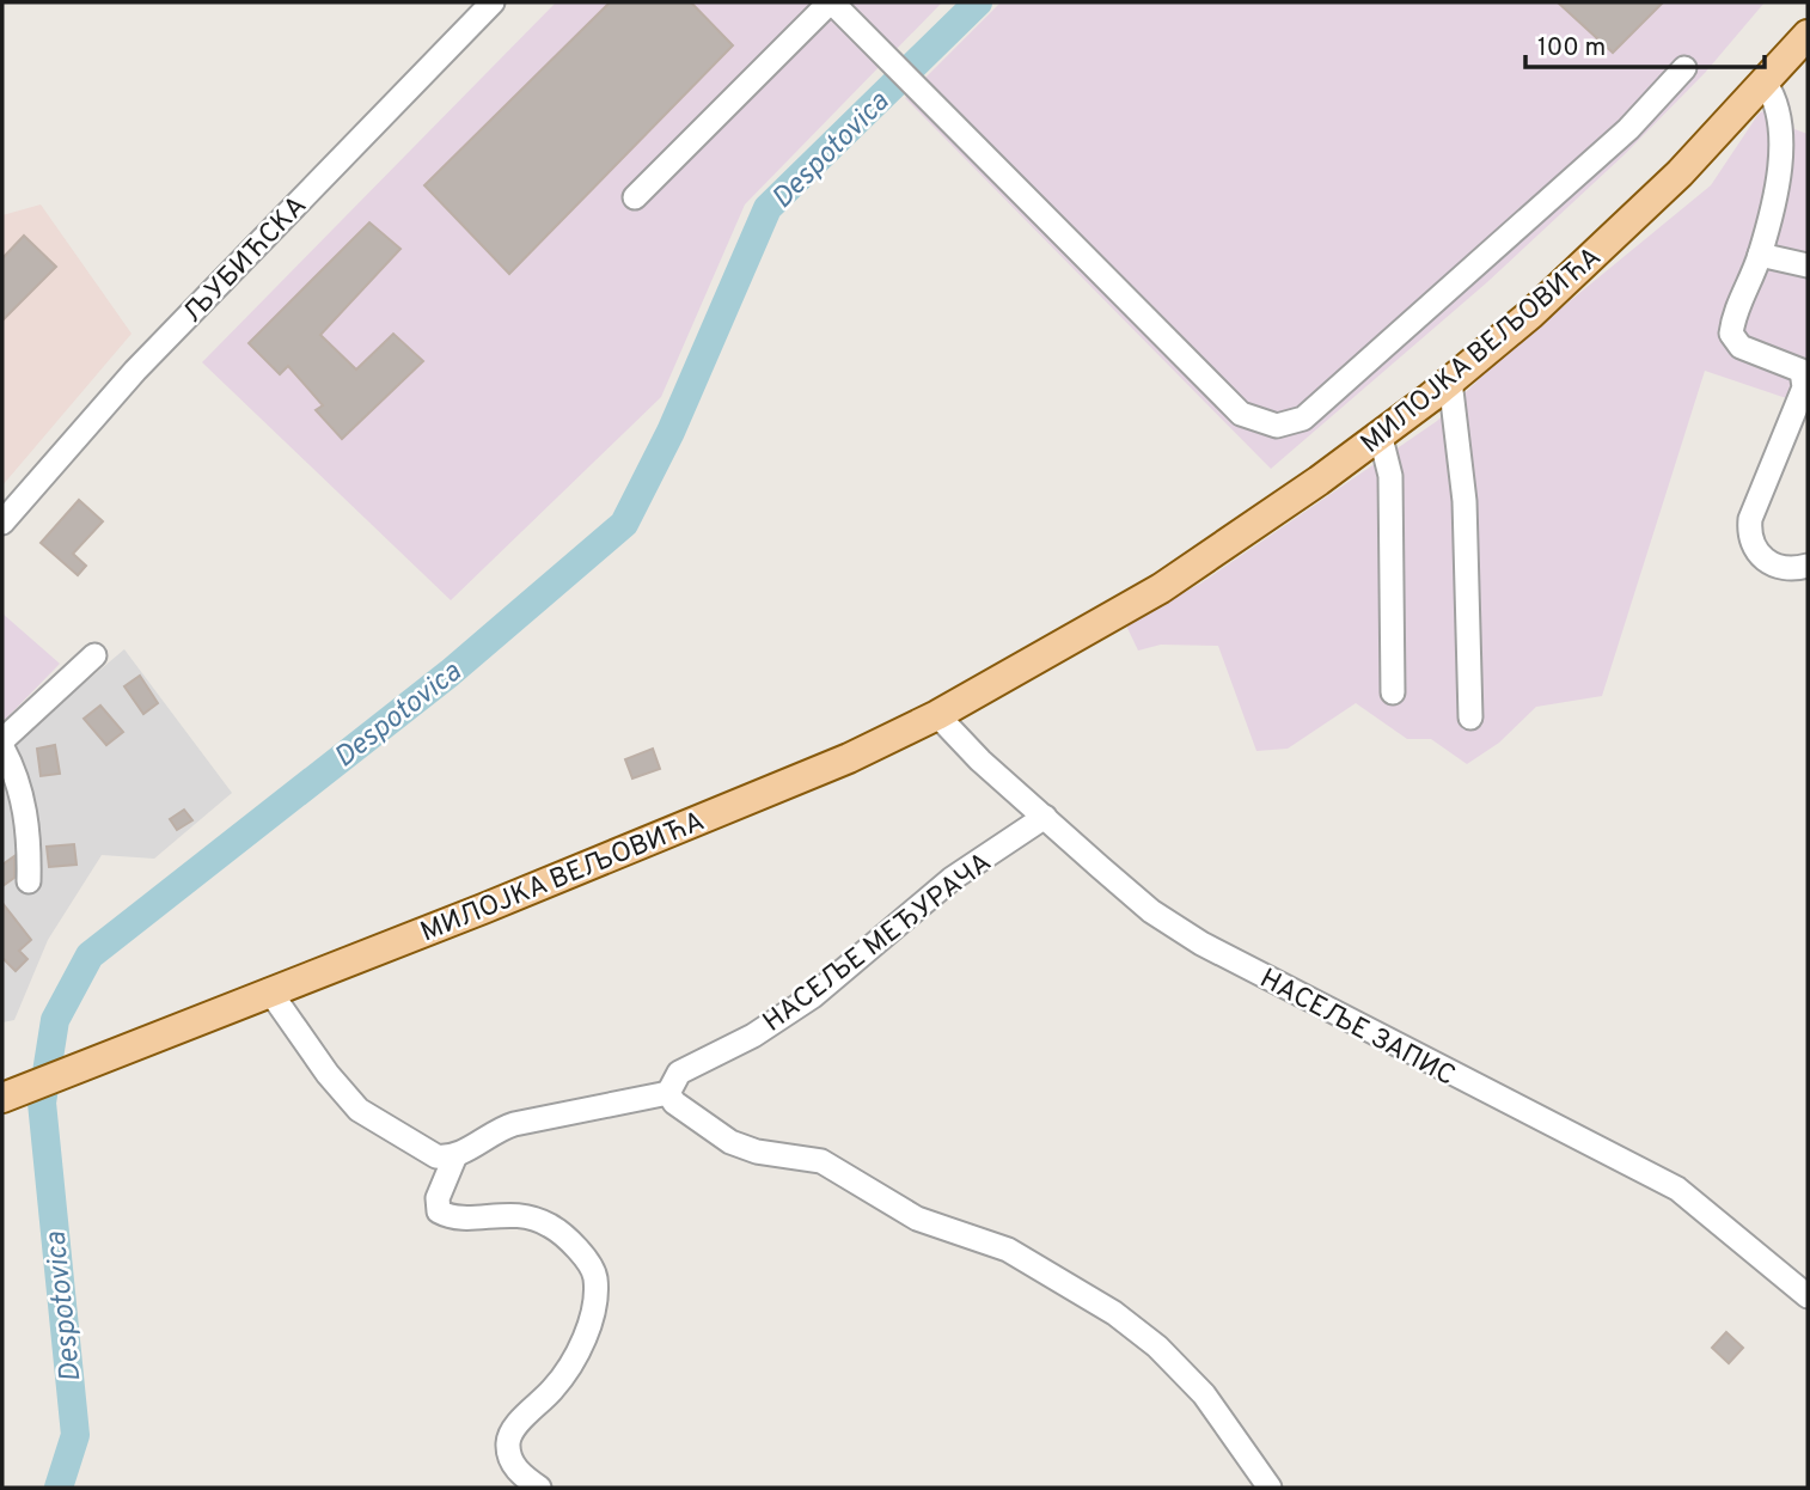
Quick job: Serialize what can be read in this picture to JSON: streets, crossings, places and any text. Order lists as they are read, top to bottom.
{
  "streets": {
    "main road": ["МИЛОЈКА ВЕЉОВИЋА"],
    "street": ["ЉУБИЋСКА", "НАСЕЉЕ МЕЂУРАЧА", "НАСЕЉЕ ЗАПИС"]
  },
  "crossings": [
    ["МИЛОЈКА ВЕЉОВИЋА", "НАСЕЉЕ ЗАПИС"],
    ["НАСЕЉЕ МЕЂУРАЧА", "НАСЕЉЕ ЗАПИС"]
  ],
  "water": ["Despotovica"],
  "scale_bar": "100 m"
}
